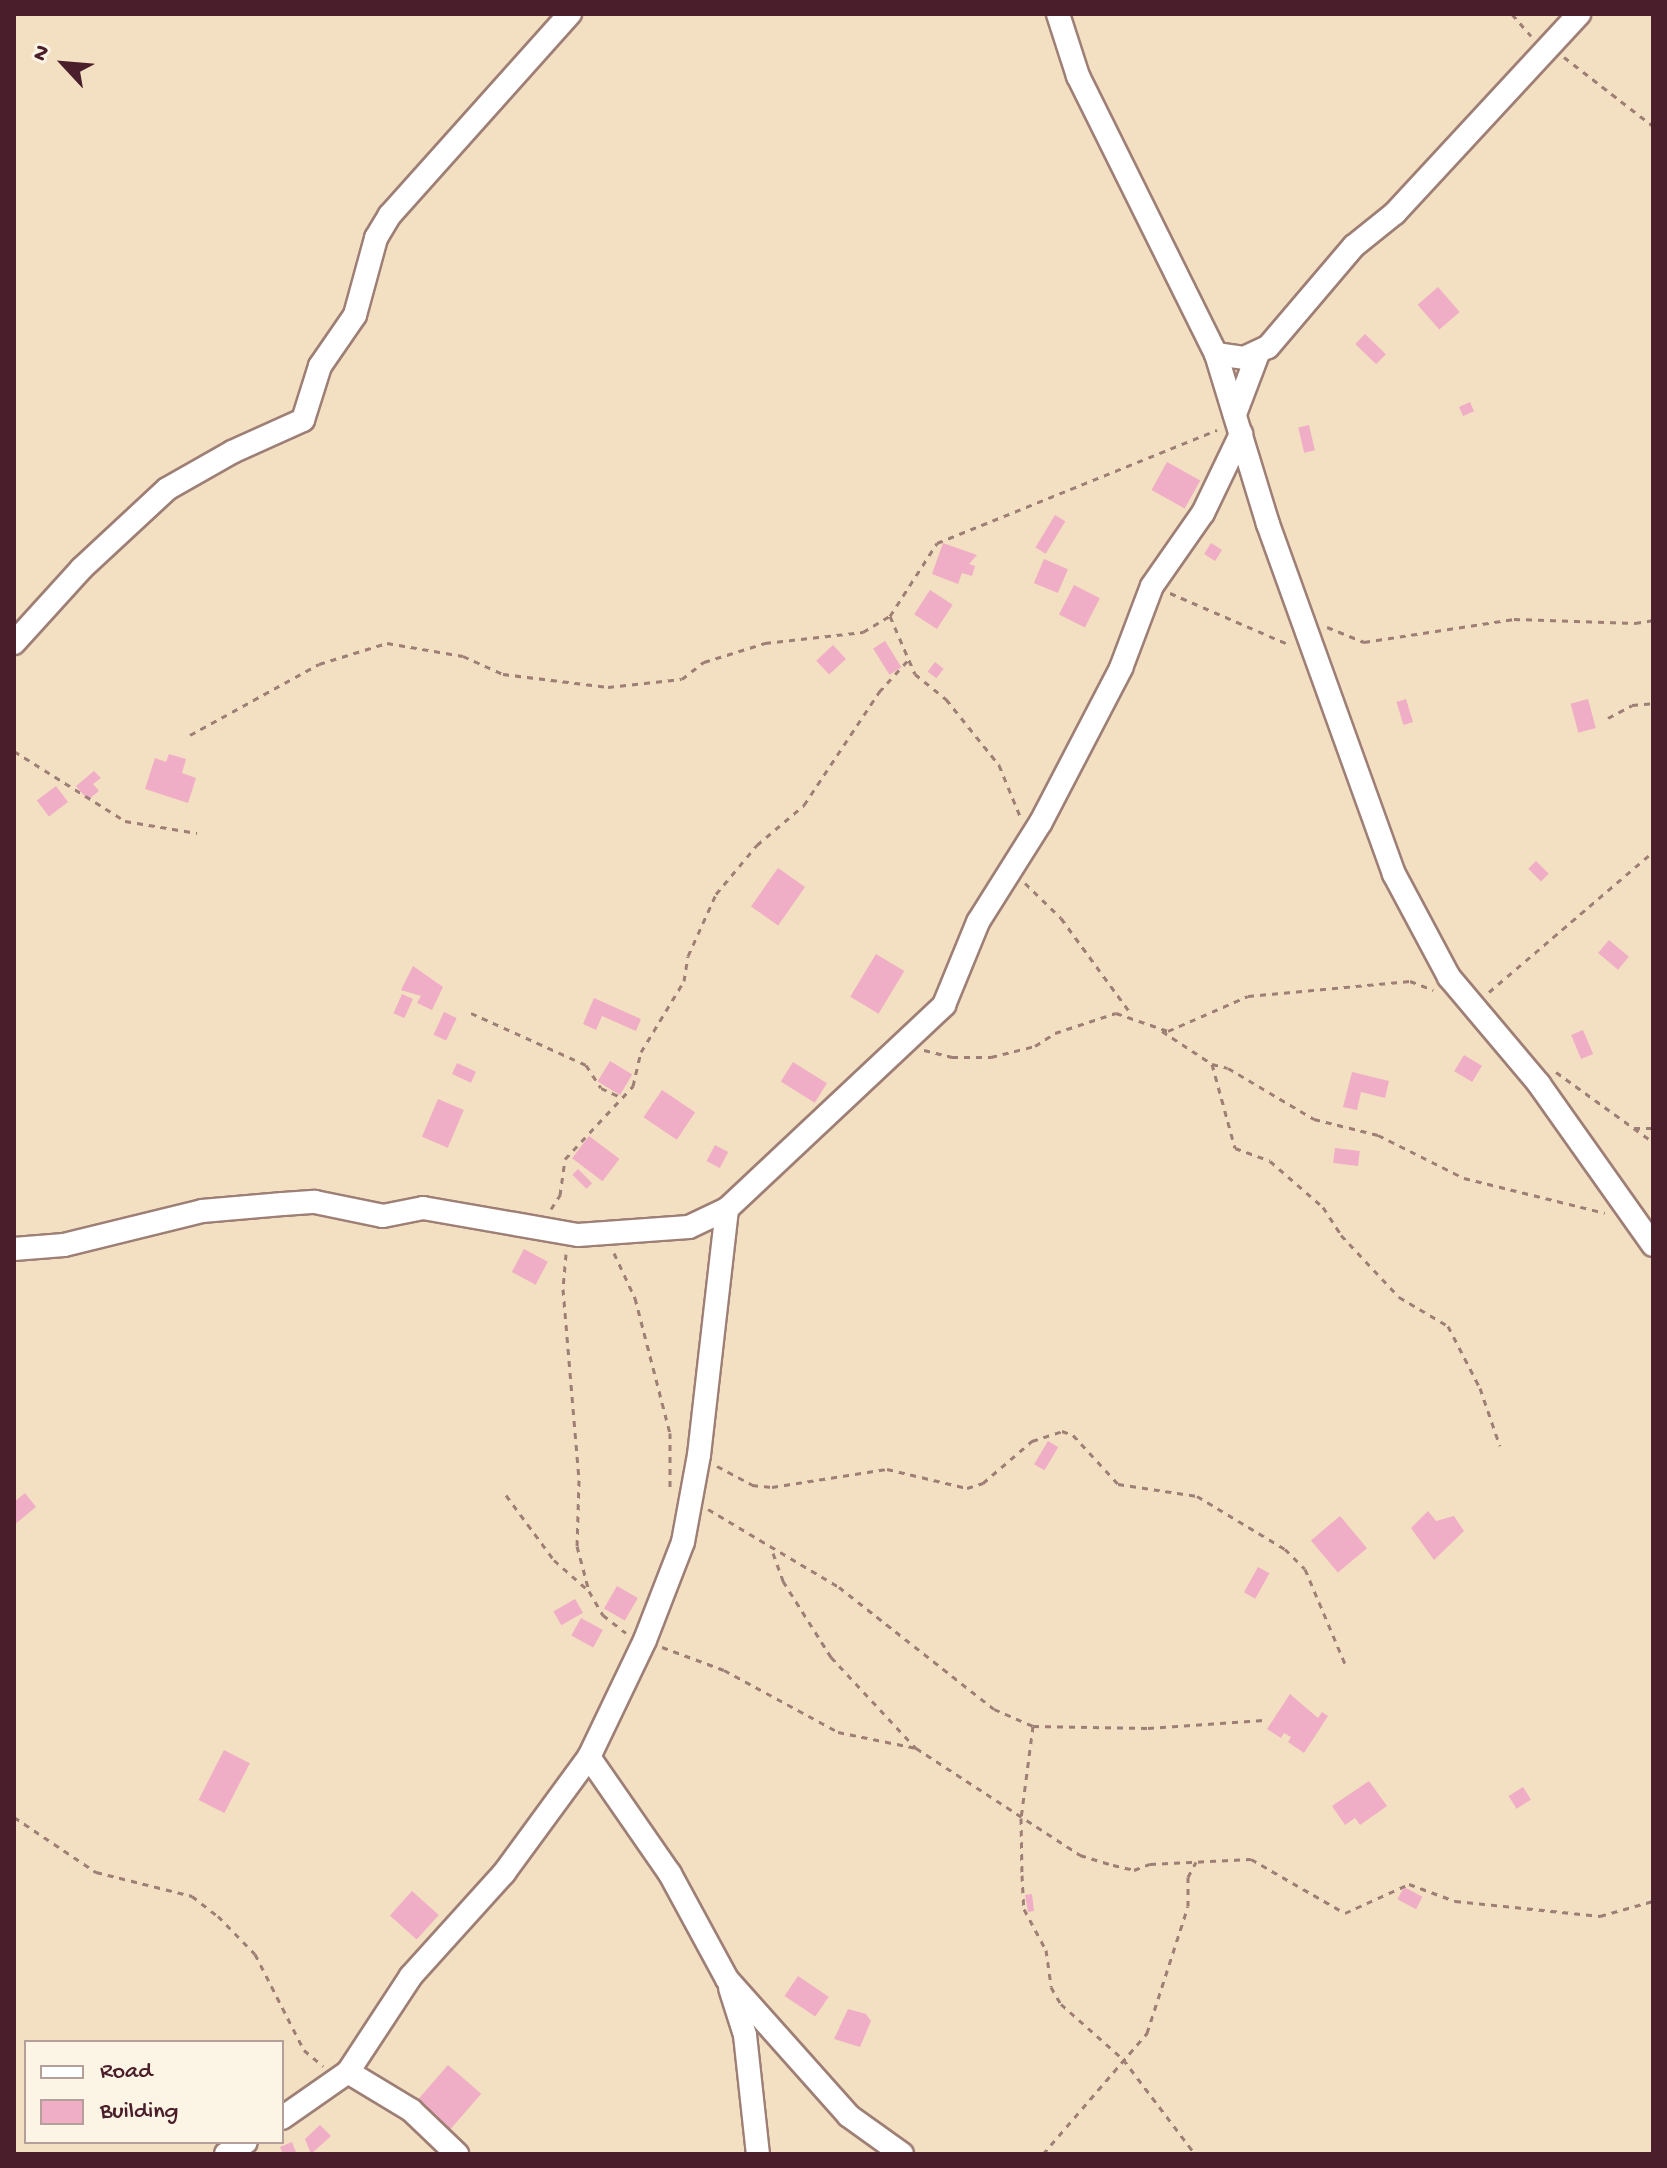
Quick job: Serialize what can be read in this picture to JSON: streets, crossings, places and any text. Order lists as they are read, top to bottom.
{
  "legend": ["Road", "Building"],
  "north": "top left"
}
